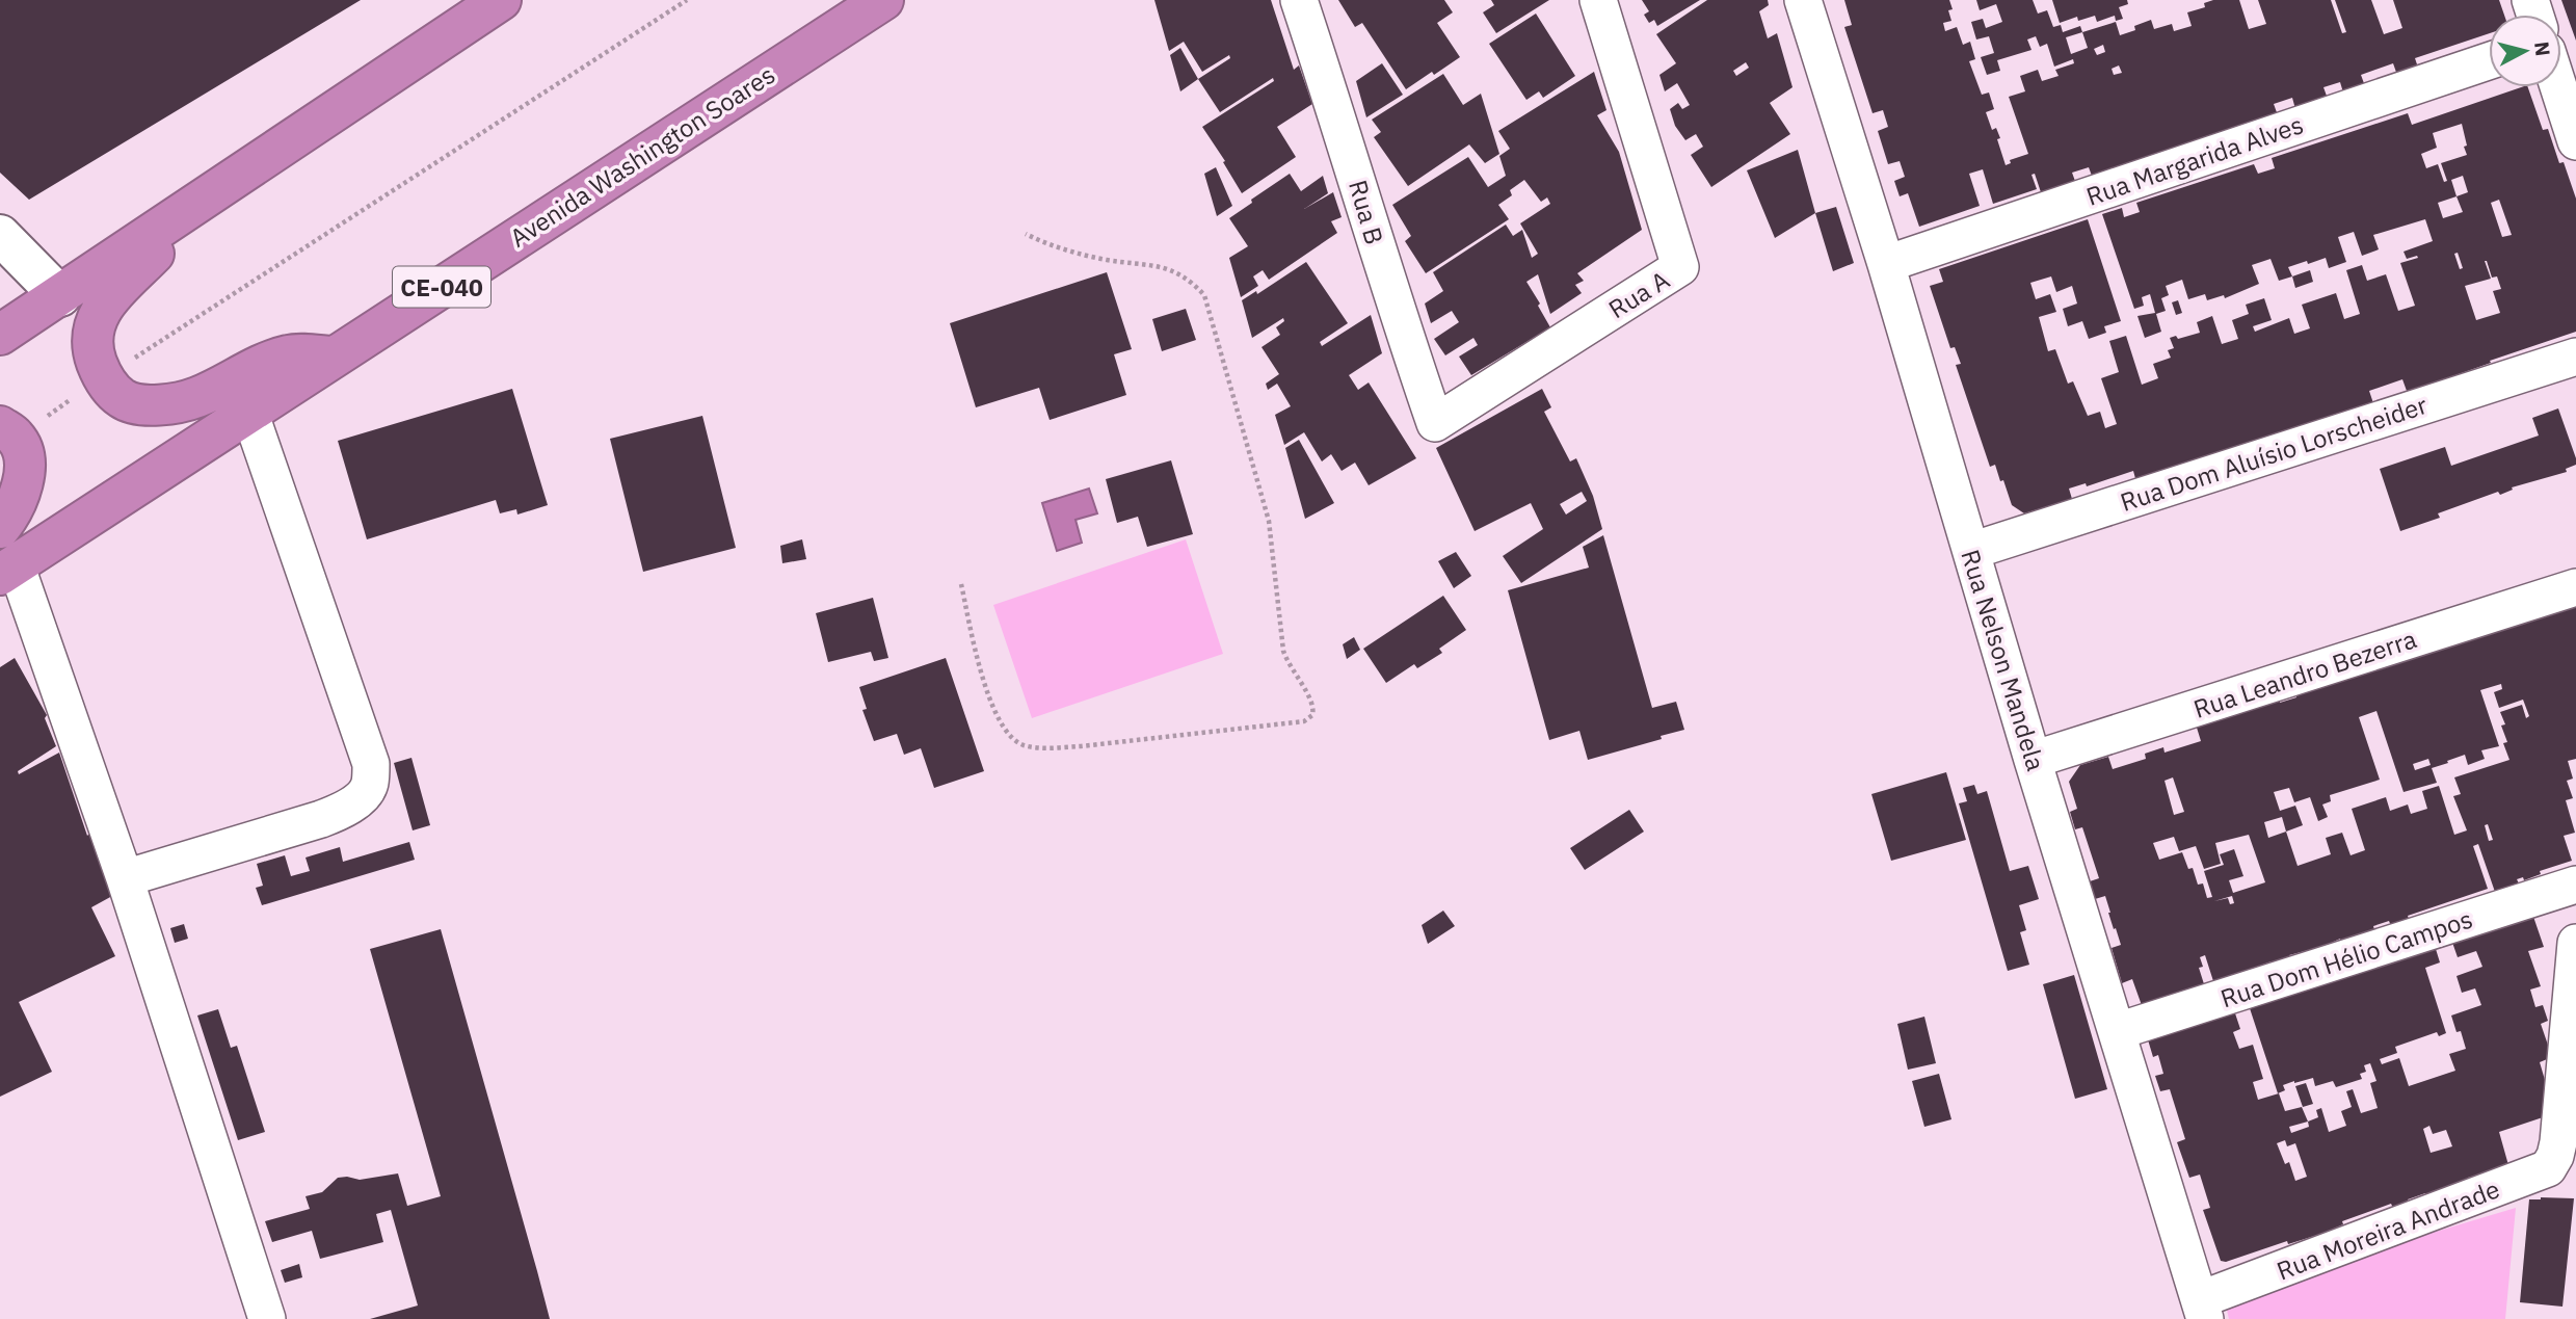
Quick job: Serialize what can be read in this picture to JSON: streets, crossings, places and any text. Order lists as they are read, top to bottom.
{
  "streets": {
    "highway": ["Avenida Washington Soares", "CE-040"],
    "street": [
      "Rua Margarida Alves",
      "Rua B",
      "Rua A",
      "Rua Dom Aluísio Lorscheider",
      "Rua Nelson Mandela",
      "Rua Leandro Bezerra",
      "Rua Dom Hélio Campos",
      "Rua Moreira Andrade"
    ]
  },
  "crossings": [
    ["Rua Margarida Alves", "Rua Nelson Mandela"],
    ["Rua B", "Rua A"],
    ["Rua Dom Aluísio Lorscheider", "Rua Nelson Mandela"],
    ["Rua Nelson Mandela", "Rua Leandro Bezerra"],
    ["Rua Nelson Mandela", "Rua Dom Hélio Campos"],
    ["Rua Nelson Mandela", "Rua Moreira Andrade"]
  ],
  "north": "right"
}
